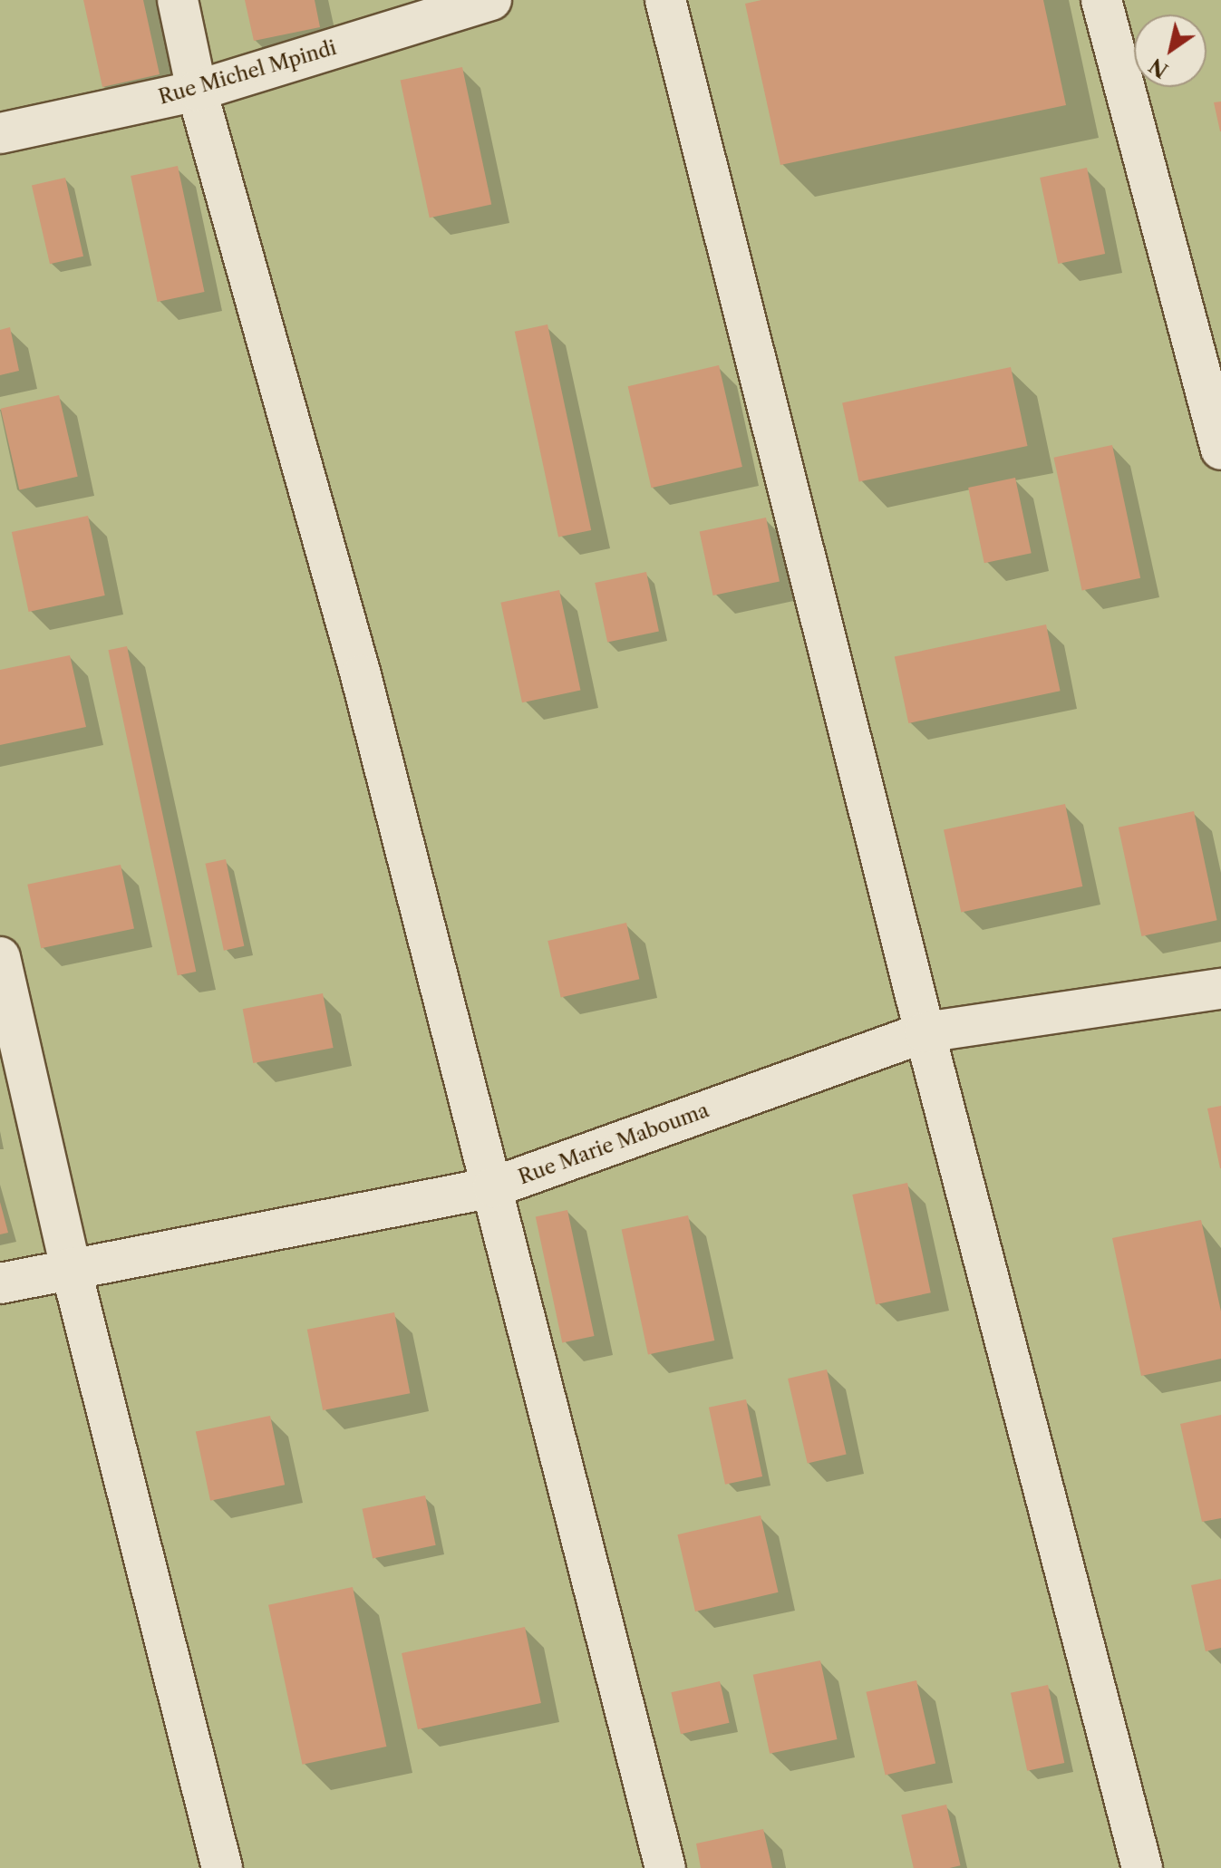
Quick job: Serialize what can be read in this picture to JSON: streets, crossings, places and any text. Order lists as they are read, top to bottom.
{
  "streets": {
    "street": ["Rue Michel Mpindi", "Rue Marie Mabouma"]
  },
  "north": "bottom left"
}
